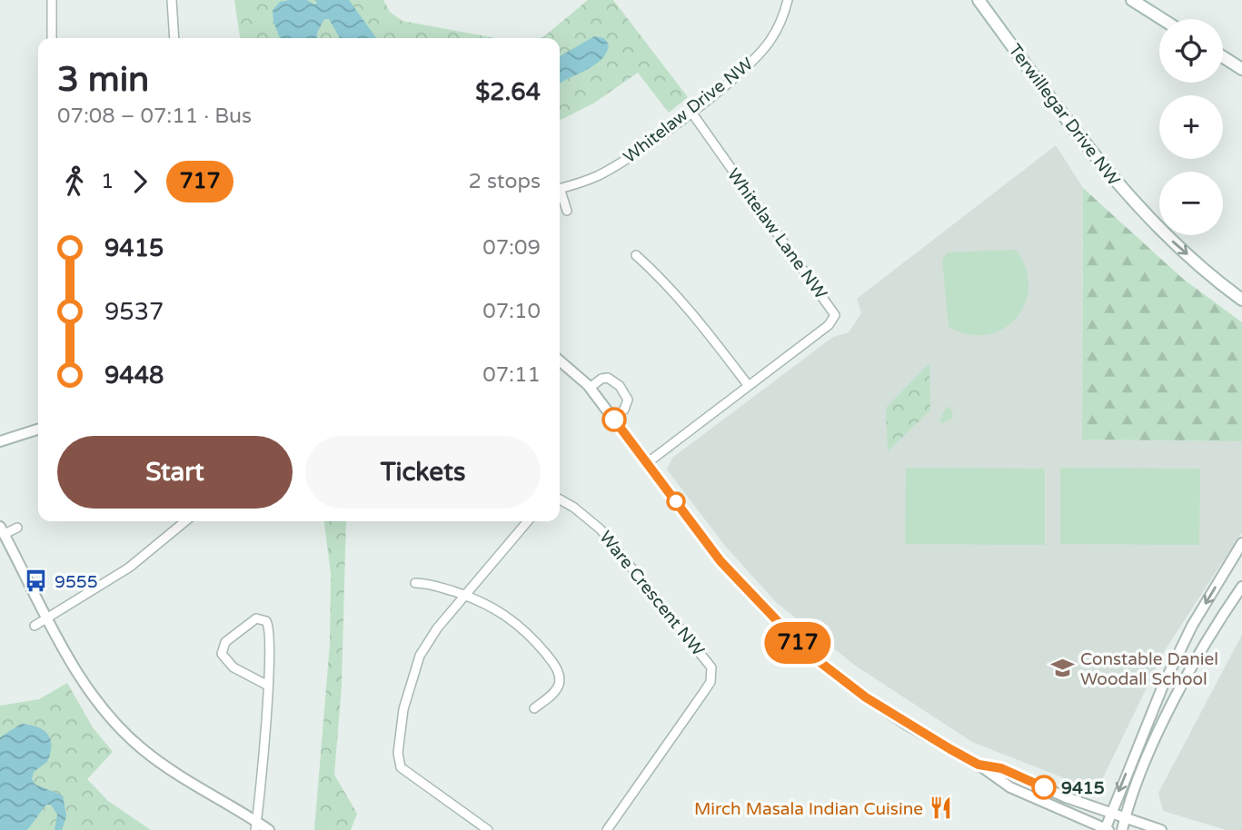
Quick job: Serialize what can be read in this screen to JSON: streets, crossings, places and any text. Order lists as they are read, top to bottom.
{
  "streets": {
    "main road": ["Terwillegar Drive NW"],
    "street": ["Whitelaw Drive NW", "Whitelaw Lane NW", "Ware Crescent NW"]
  },
  "crossings": [
    ["Whitelaw Drive NW", "Whitelaw Lane NW"]
  ],
  "one_way": ["Terwillegar Drive NW"],
  "places": {
    "bus stop": ["9555"],
    "school or university": ["Constable Daniel Woodall School"],
    "other": ["9415"],
    "restaurant": ["Mirch Masala Indian Cuisine"]
  },
  "lines": ["bus line 717"],
  "page": {
    "on_map": "717",
    "map_buttons": ["+", "−"],
    "heading": ["3 min", "07:08 – 07:11 · Bus", "$2.64"],
    "legs": ["1", "717", "2 stops"],
    "list": [
      {
        "name": "9415",
        "value": "07:09"
      },
      {
        "name": "9537",
        "value": "07:10"
      },
      {
        "name": "9448",
        "value": "07:11"
      }
    ],
    "buttons": ["Start", "Tickets"]
  }
}
